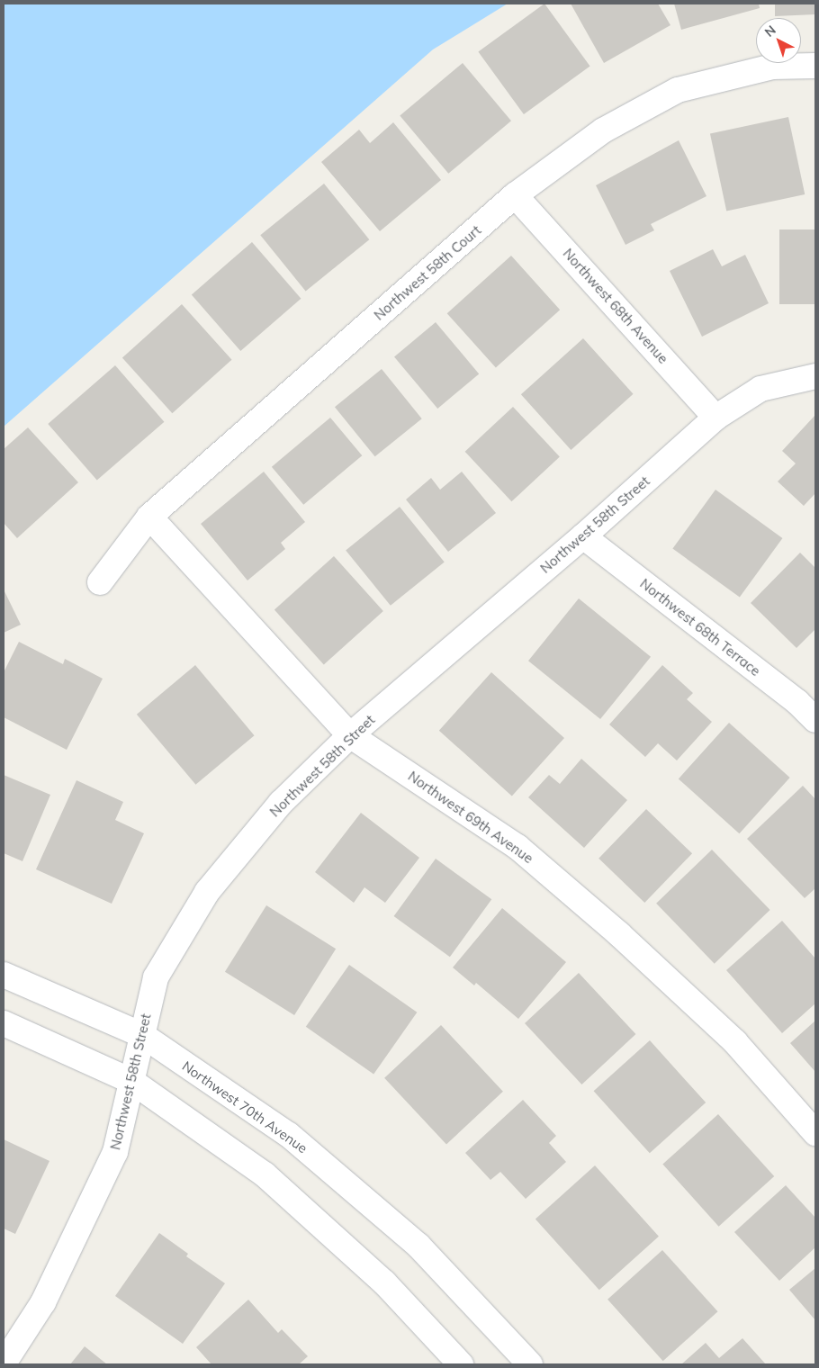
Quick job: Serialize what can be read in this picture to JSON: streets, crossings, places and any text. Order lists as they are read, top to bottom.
{
  "streets": {
    "street": [
      "Northwest 58th Court",
      "Northwest 68th Avenue",
      "Northwest 58th Street",
      "Northwest 68th Terrace",
      "Northwest 69th Avenue",
      "Northwest 70th Avenue"
    ]
  },
  "crossings": [
    ["Northwest 58th Court", "Northwest 68th Avenue"],
    ["Northwest 58th Court", "Northwest 69th Avenue"],
    ["Northwest 68th Avenue", "Northwest 58th Street"],
    ["Northwest 58th Street", "Northwest 68th Terrace"],
    ["Northwest 58th Street", "Northwest 69th Avenue"],
    ["Northwest 58th Street", "Northwest 70th Avenue"]
  ],
  "north": "top left"
}
